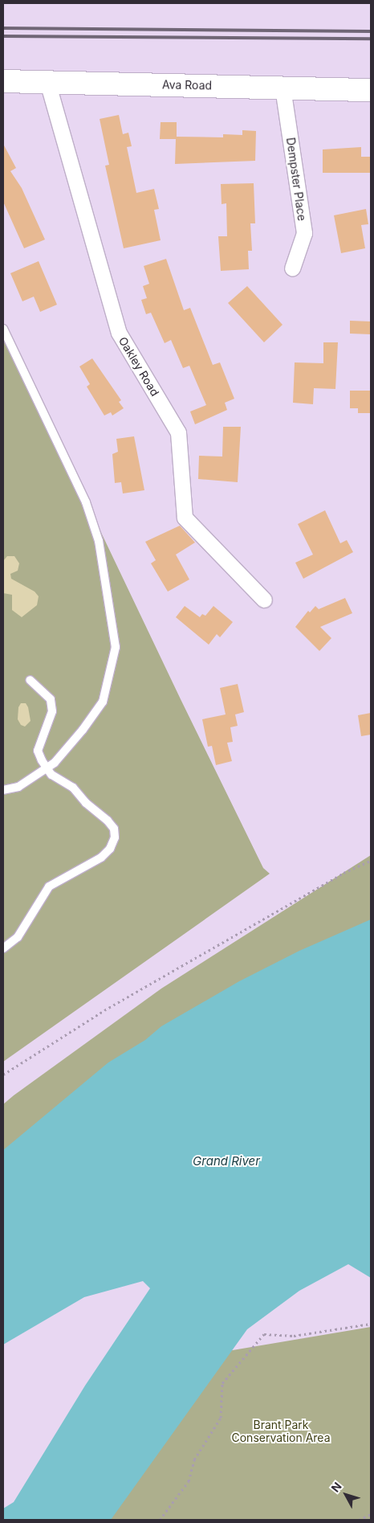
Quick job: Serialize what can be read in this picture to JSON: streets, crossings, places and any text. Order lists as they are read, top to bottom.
{
  "streets": {
    "street": ["Ava Road", "Dempster Place", "Oakley Road"]
  },
  "crossings": [
    ["Ava Road", "Dempster Place"],
    ["Ava Road", "Oakley Road"]
  ],
  "water": ["Grand River"],
  "parks": ["Brant Park Conservation Area"],
  "north": "top left"
}
